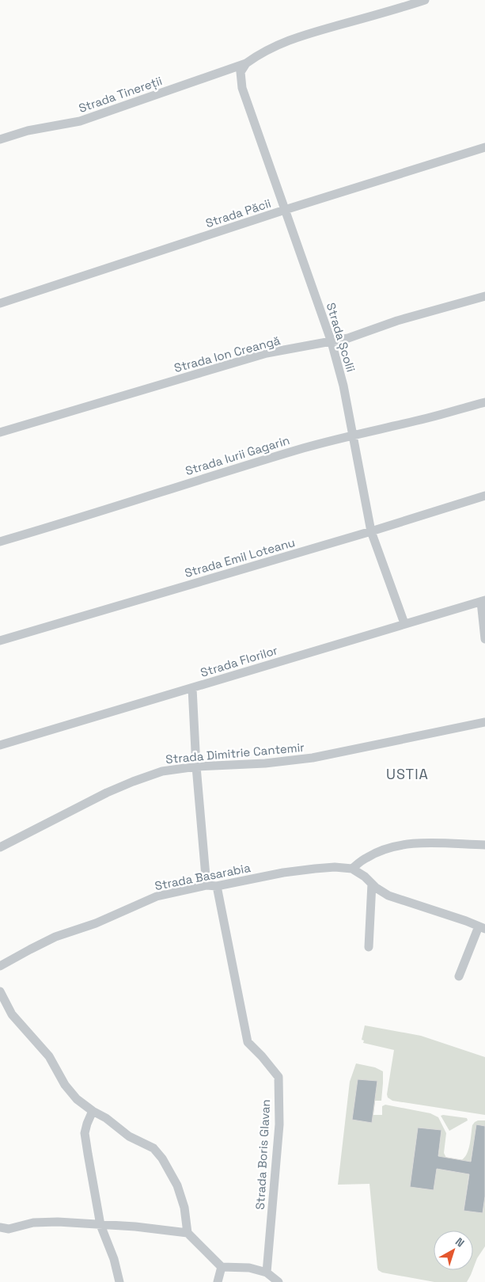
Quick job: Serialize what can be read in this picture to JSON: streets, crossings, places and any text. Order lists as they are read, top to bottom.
{
  "streets": {
    "street": [
      "Strada Tinereții",
      "Strada Păcii",
      "Strada Școlii",
      "Strada Ion Creangă",
      "Strada Iurii Gagarin",
      "Strada Emil Loteanu",
      "Strada Florilor",
      "Strada Dimitrie Cantemir",
      "Strada Basarabia",
      "Strada Boris Glavan"
    ]
  },
  "crossings": [
    ["Strada Tinereții", "Strada Școlii"],
    ["Strada Păcii", "Strada Școlii"],
    ["Strada Școlii", "Strada Ion Creangă"],
    ["Strada Școlii", "Strada Iurii Gagarin"],
    ["Strada Școlii", "Strada Emil Loteanu"],
    ["Strada Școlii", "Strada Florilor"],
    ["Strada Basarabia", "Strada Boris Glavan"]
  ],
  "districts": ["USTIA"],
  "north": "top right"
}
